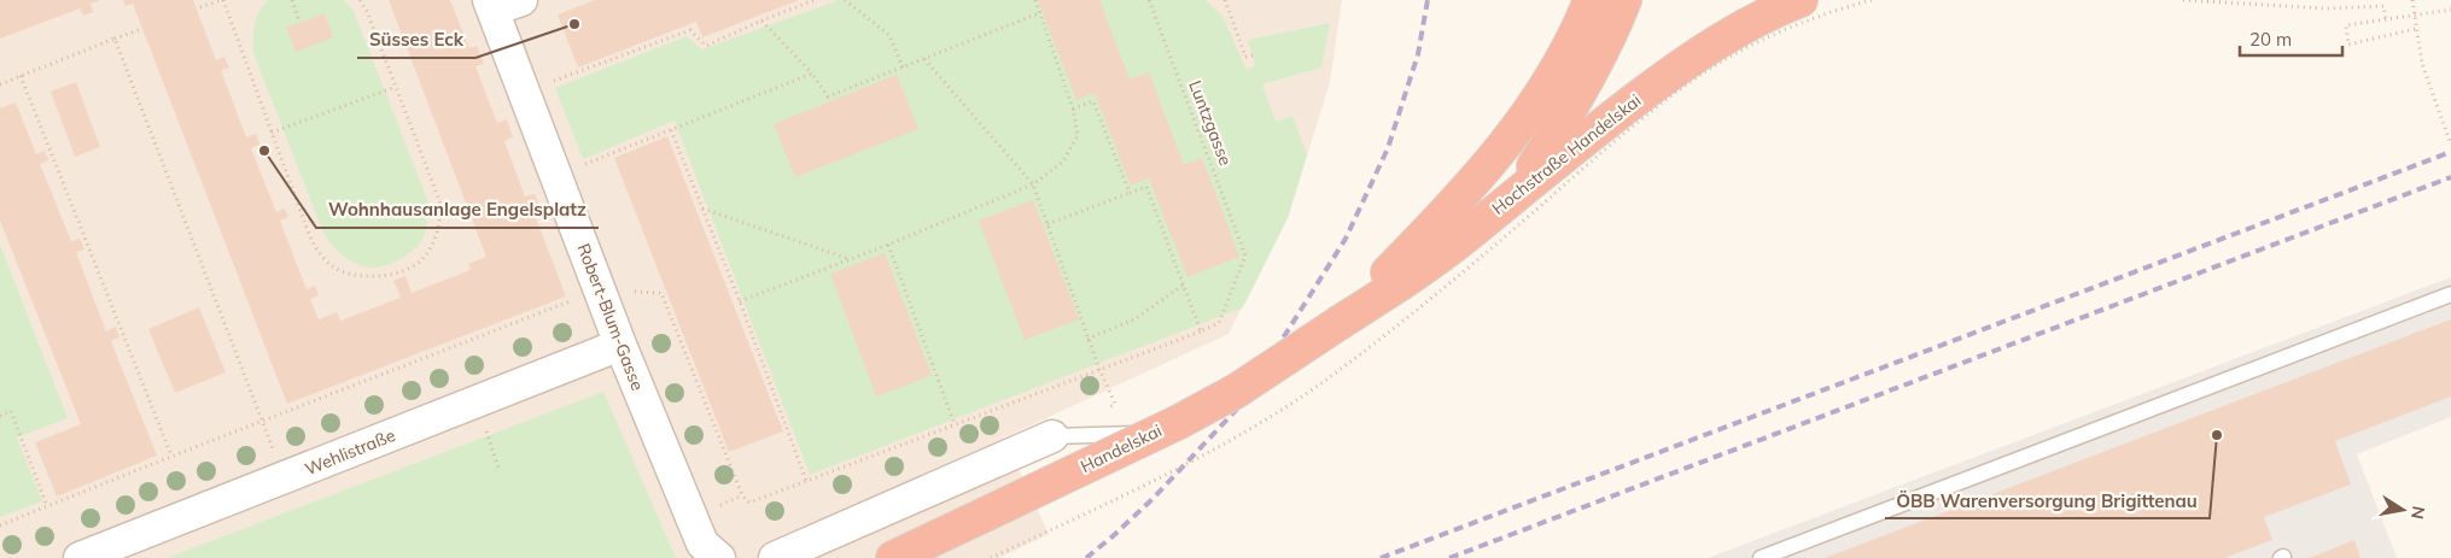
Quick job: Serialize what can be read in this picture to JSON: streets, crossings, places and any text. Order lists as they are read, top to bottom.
{
  "streets": {
    "highway": ["Hochstraße Handelskai", "Handelskai"],
    "street": ["Robert-Blum-Gasse", "Wehlistraße"],
    "path": ["Luntzgasse"]
  },
  "crossings": [
    ["Hochstraße Handelskai", "Handelskai"],
    ["Robert-Blum-Gasse", "Wehlistraße"]
  ],
  "places": ["Süsses Eck", "Wohnhausanlage Engelsplatz", "ÖBB Warenversorgung Brigittenau"],
  "scale_bar": "20 m",
  "north": "right"
}
